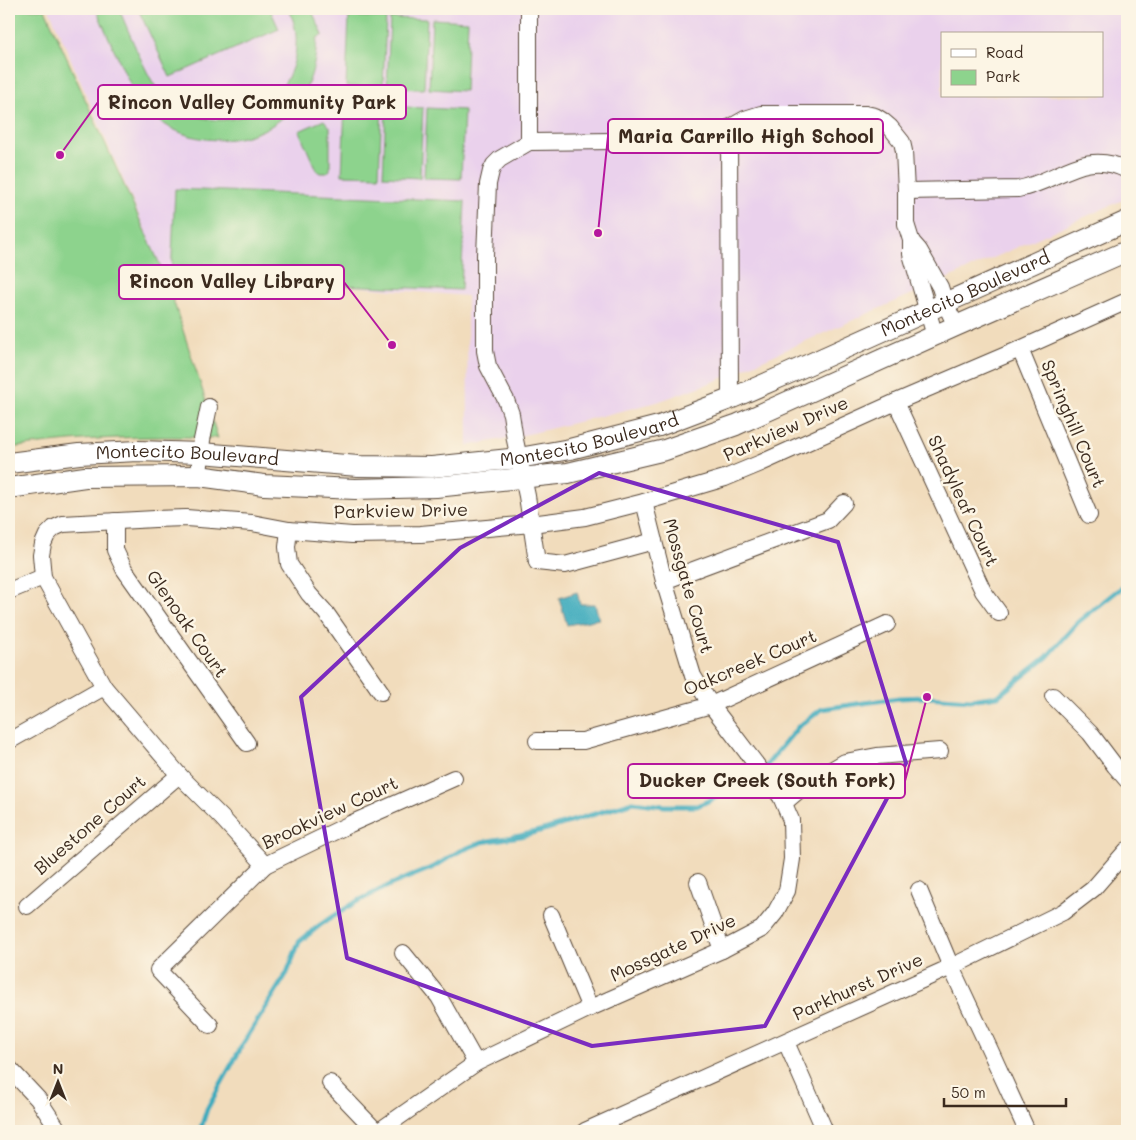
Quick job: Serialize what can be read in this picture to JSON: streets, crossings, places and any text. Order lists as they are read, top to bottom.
{
  "streets": {
    "main road": ["Montecito Boulevard"],
    "street": [
      "Springhill Court",
      "Parkview Drive",
      "Shadyleaf Court",
      "Mossgate Court",
      "Glenoak Court",
      "Oakcreek Court",
      "Brookview Court",
      "Bluestone Court",
      "Mossgate Drive",
      "Parkhurst Drive"
    ]
  },
  "crossings": [
    ["Springhill Court", "Parkview Drive"],
    ["Parkview Drive", "Shadyleaf Court"],
    ["Parkview Drive", "Mossgate Court"],
    ["Parkview Drive", "Glenoak Court"],
    ["Parkview Drive", "Brookview Court"],
    ["Parkview Drive", "Bluestone Court"],
    ["Mossgate Court", "Oakcreek Court"],
    ["Mossgate Court", "Mossgate Drive"],
    ["Oakcreek Court", "Mossgate Drive"]
  ],
  "places": [
    "Rincon Valley Community Park",
    "Maria Carrillo High School",
    "Rincon Valley Library",
    "Ducker Creek (South Fork)"
  ],
  "legend": ["Road", "Park"],
  "scale_bar": "50 m",
  "north": "top"
}
